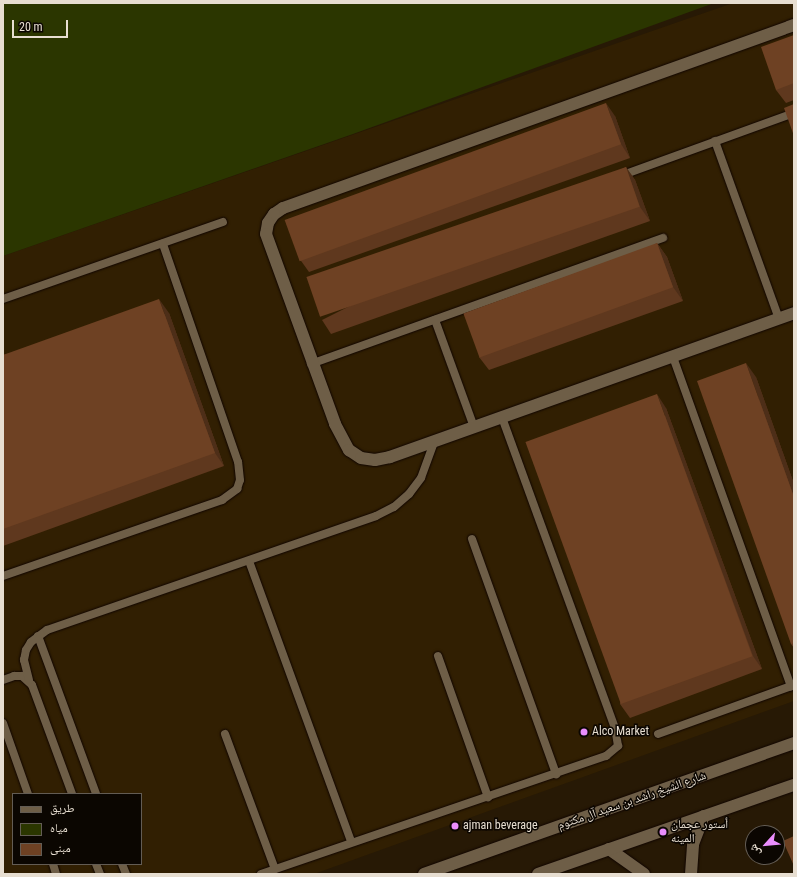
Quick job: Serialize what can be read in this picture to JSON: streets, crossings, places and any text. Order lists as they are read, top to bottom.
{
  "streets": {
    "street": ["شارع الشيخ راشد بن سعيد آل مكتوم"]
  },
  "places": ["Alco Market", "ajman beverage", "أستور عجمان المينه"],
  "legend": ["طريق", "مياه", "مبنى"],
  "scale_bar": "20 m",
  "north": "bottom left"
}
